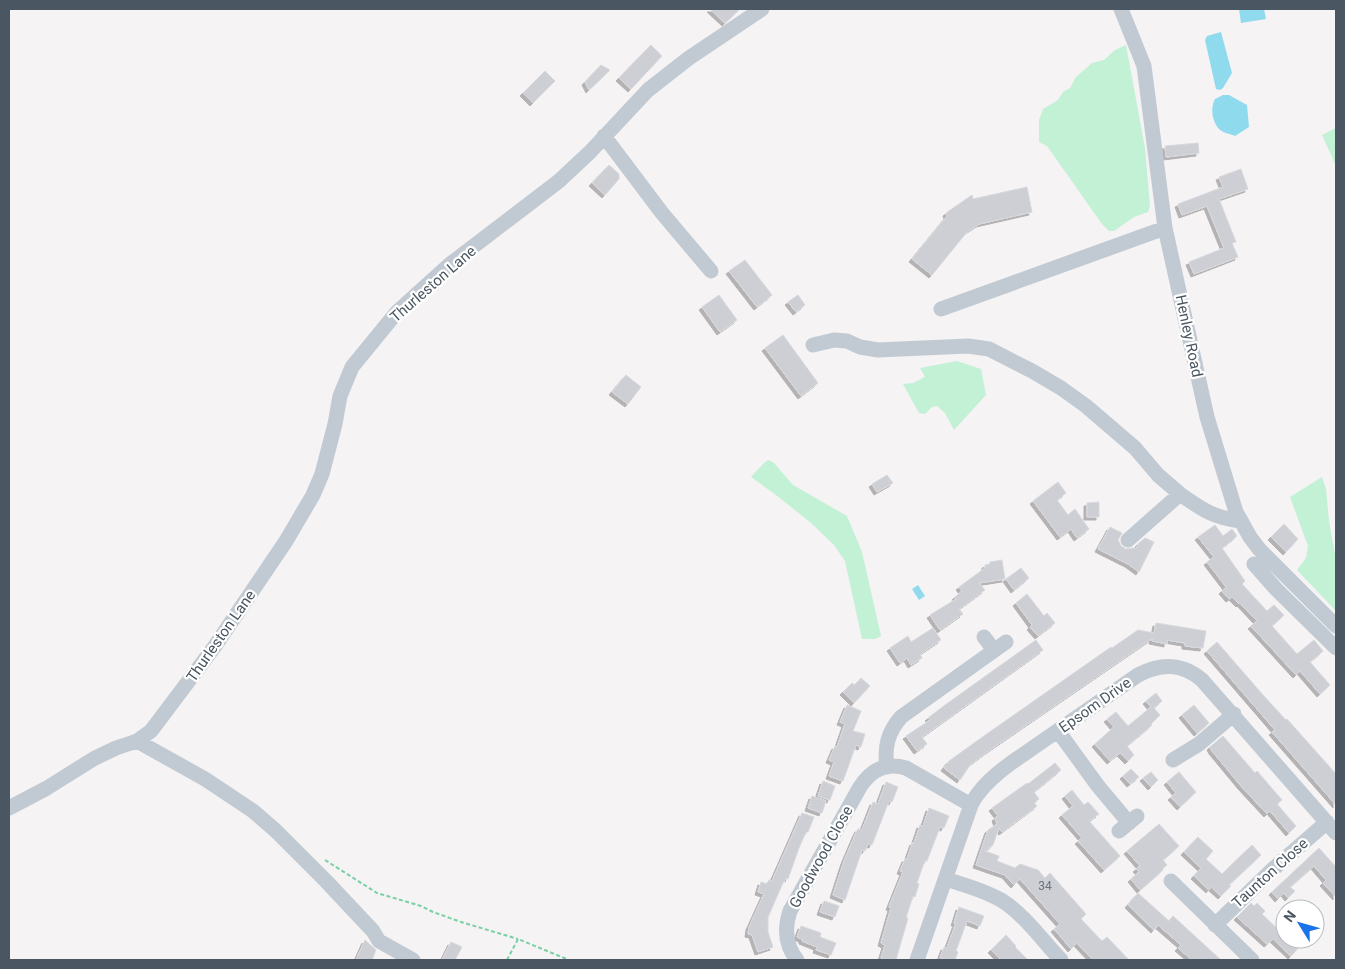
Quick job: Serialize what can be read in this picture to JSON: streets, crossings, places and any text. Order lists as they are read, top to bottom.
{
  "streets": {
    "street": [
      "Thurleston Lane",
      "Henley Road",
      "Epsom Drive",
      "Goodwood Close",
      "Taunton Close"
    ]
  },
  "crossings": [
    ["Epsom Drive", "Taunton Close"]
  ],
  "house_numbers": ["34"],
  "north": "top left"
}
